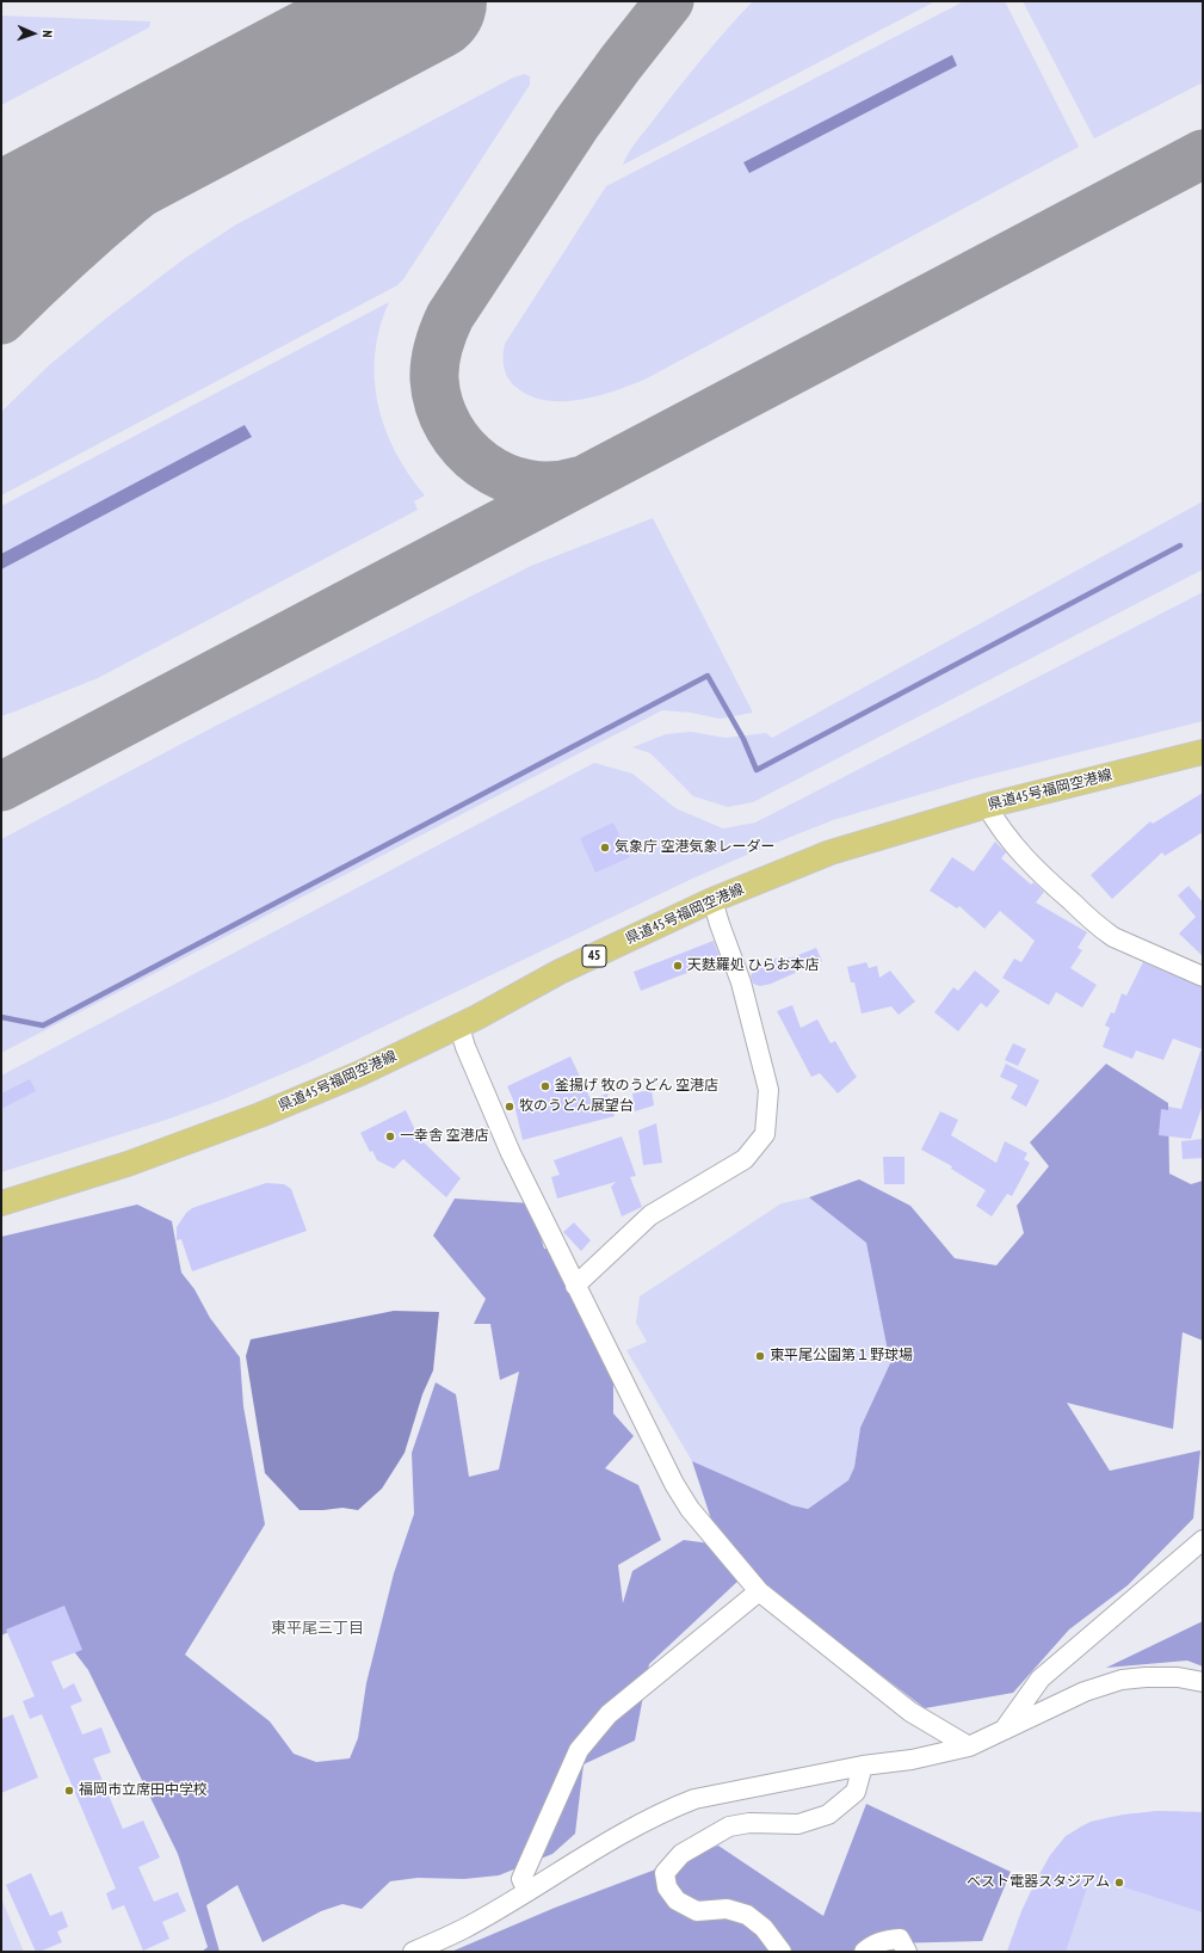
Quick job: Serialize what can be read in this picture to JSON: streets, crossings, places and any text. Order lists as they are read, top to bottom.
{
  "streets": {
    "main road": ["県道45号福岡空港線", "45"]
  },
  "districts": ["東平尾三丁目"],
  "places": [
    "気象庁 空港気象レーダー",
    "天麩羅処 ひらお本店",
    "釜揚げ 牧のうどん 空港店",
    "牧のうどん展望台",
    "一幸舎 空港店",
    "東平尾公園第１野球場",
    "福岡市立席田中学校",
    "ベスト電器スタジアム"
  ],
  "north": "right"
}
